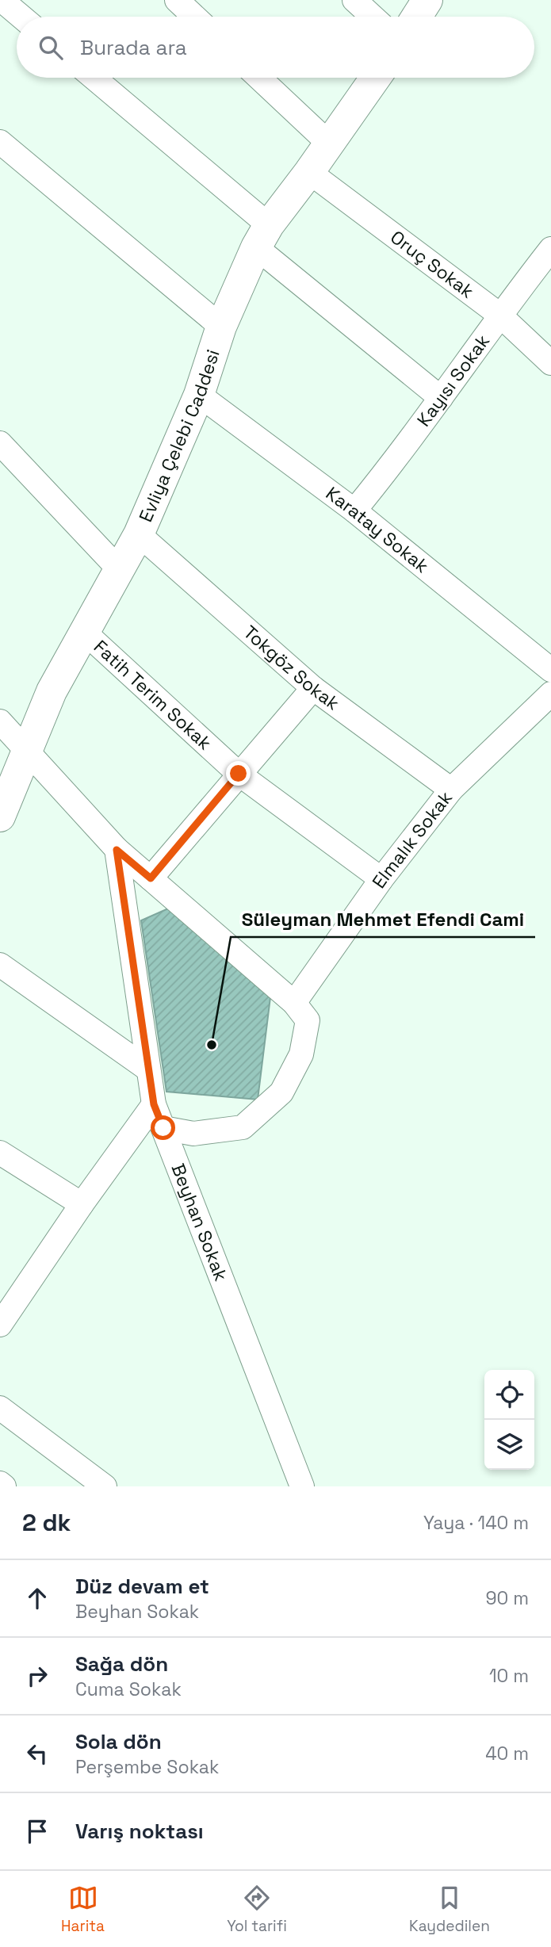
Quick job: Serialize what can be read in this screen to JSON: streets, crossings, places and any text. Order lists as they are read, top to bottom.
{
  "streets": {
    "street": [
      "Oruç Sokak",
      "Kayısı Sokak",
      "Evliya Çelebi Caddesi",
      "Karatay Sokak",
      "Tokgöz Sokak",
      "Fatih Terim Sokak",
      "Elmalık Sokak",
      "Beyhan Sokak"
    ]
  },
  "crossings": [
    ["Oruç Sokak", "Kayısı Sokak"],
    ["Oruç Sokak", "Evliya Çelebi Caddesi"],
    ["Kayısı Sokak", "Karatay Sokak"],
    ["Evliya Çelebi Caddesi", "Karatay Sokak"],
    ["Evliya Çelebi Caddesi", "Tokgöz Sokak"],
    ["Evliya Çelebi Caddesi", "Fatih Terim Sokak"],
    ["Tokgöz Sokak", "Elmalık Sokak"],
    ["Fatih Terim Sokak", "Elmalık Sokak"]
  ],
  "places": ["Süleyman Mehmet Efendi Cami"],
  "page": {
    "search": "Burada ara",
    "heading": ["2 dk", "Yaya · 140 m"],
    "list": [
      ["Düz devam et", "Beyhan Sokak", "90 m"],
      ["Sağa dön", "Cuma Sokak", "10 m"],
      ["Sola dön", "Perşembe Sokak", "40 m"],
      "Varış noktası"
    ],
    "nav": ["Harita", "Yol tarifi", "Kaydedilen"]
  }
}
